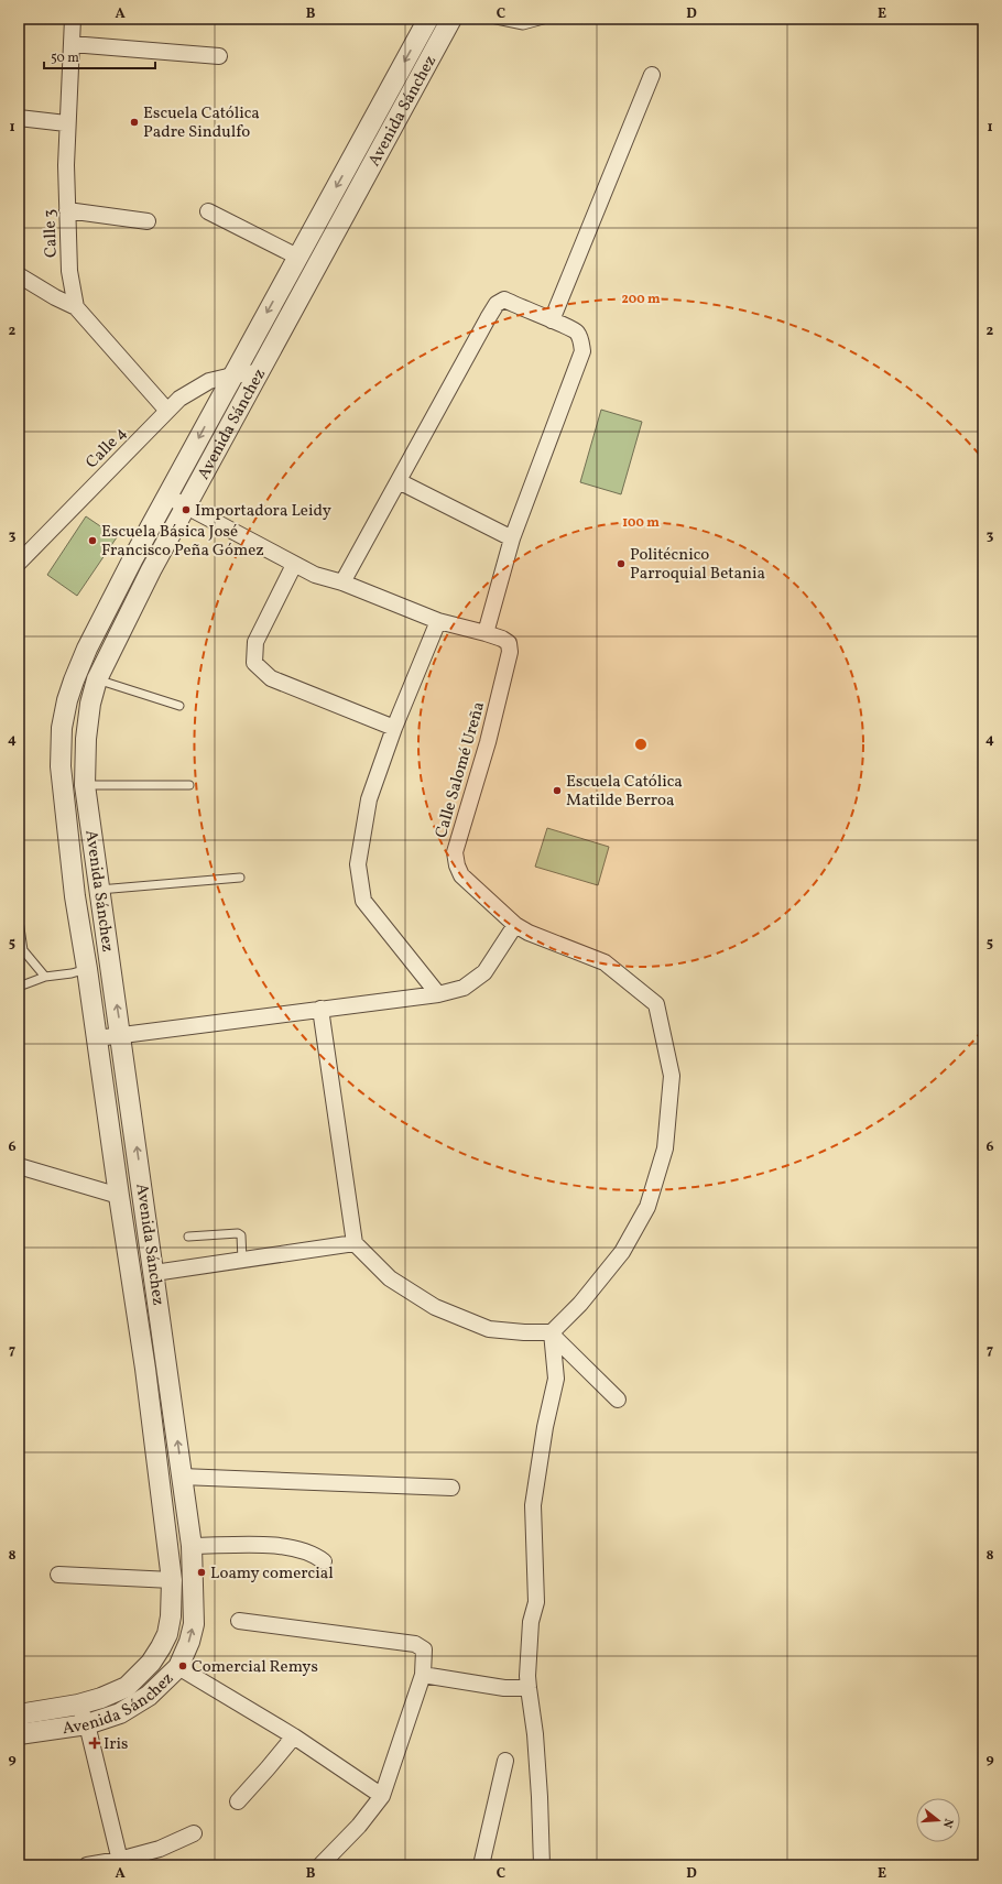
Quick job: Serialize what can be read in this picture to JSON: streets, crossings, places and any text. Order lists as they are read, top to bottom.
{
  "streets": {
    "street": [
      "Avenida Sánchez",
      "Calle 3",
      "Calle 4",
      "Calle Salomé Ureña"
    ]
  },
  "crossings": [
    ["Avenida Sánchez", "Calle 4"],
    ["Avenida Sánchez", "Calle Salomé Ureña"]
  ],
  "places": {
    "other": [
      "Escuela Católica Padre Sindulfo",
      "Importadora Leidy",
      "Escuela Básica José Francisco Peña Gómez",
      "Politécnico Parroquial Betania",
      "Escuela Católica Matilde Berroa",
      "Loamy comercial",
      "Comercial Remys"
    ],
    "health": ["Iris"]
  },
  "scale_bar": "50 m",
  "north": "right",
  "grid": {
    "columns": [
      "A",
      "B",
      "C",
      "D",
      "E"
    ],
    "rows": [
      "1",
      "2",
      "3",
      "4",
      "5",
      "6",
      "7",
      "8",
      "9"
    ]
  },
  "rings": ["200 m", "100 m"]
}
